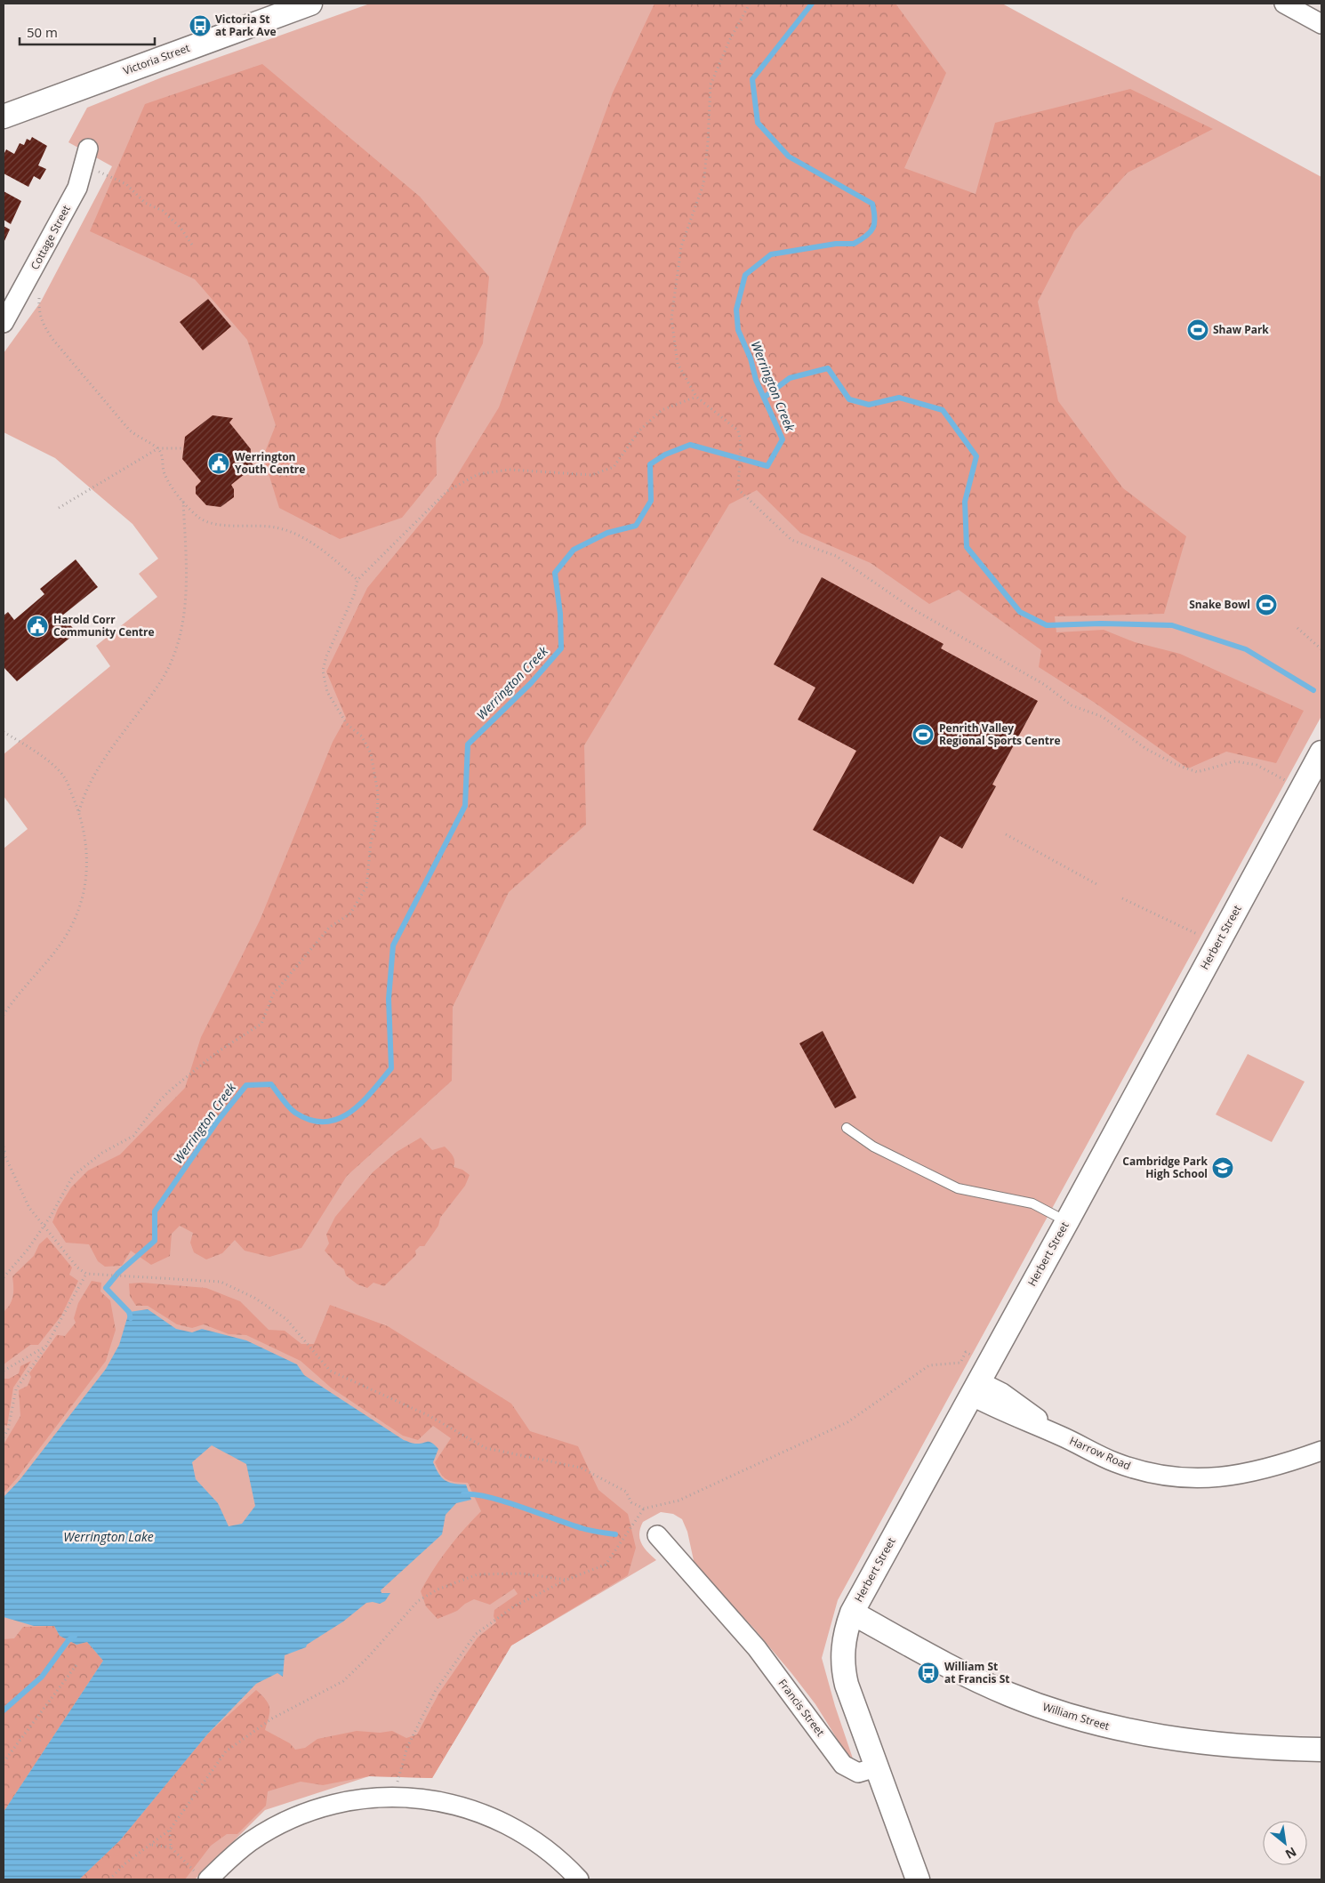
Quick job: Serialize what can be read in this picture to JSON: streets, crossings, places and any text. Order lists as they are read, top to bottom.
{
  "streets": {
    "street": [
      "Victoria Street",
      "Cottage Street",
      "Herbert Street",
      "Harrow Road",
      "Francis Street",
      "William Street"
    ]
  },
  "crossings": [
    ["Herbert Street", "Harrow Road"],
    ["Herbert Street", "Francis Street"],
    ["Herbert Street", "William Street"]
  ],
  "water": ["Werrington Creek", "Werrington Lake"],
  "places": {
    "bus stop": ["Victoria St at Park Ave", "William St at Francis St"],
    "sports": ["Shaw Park", "Snake Bowl", "Penrith Valley Regional Sports Centre"],
    "public building": ["Werrington Youth Centre", "Harold Corr Community Centre"],
    "school or university": ["Cambridge Park High School"]
  },
  "scale_bar": "50 m",
  "north": "bottom right"
}
